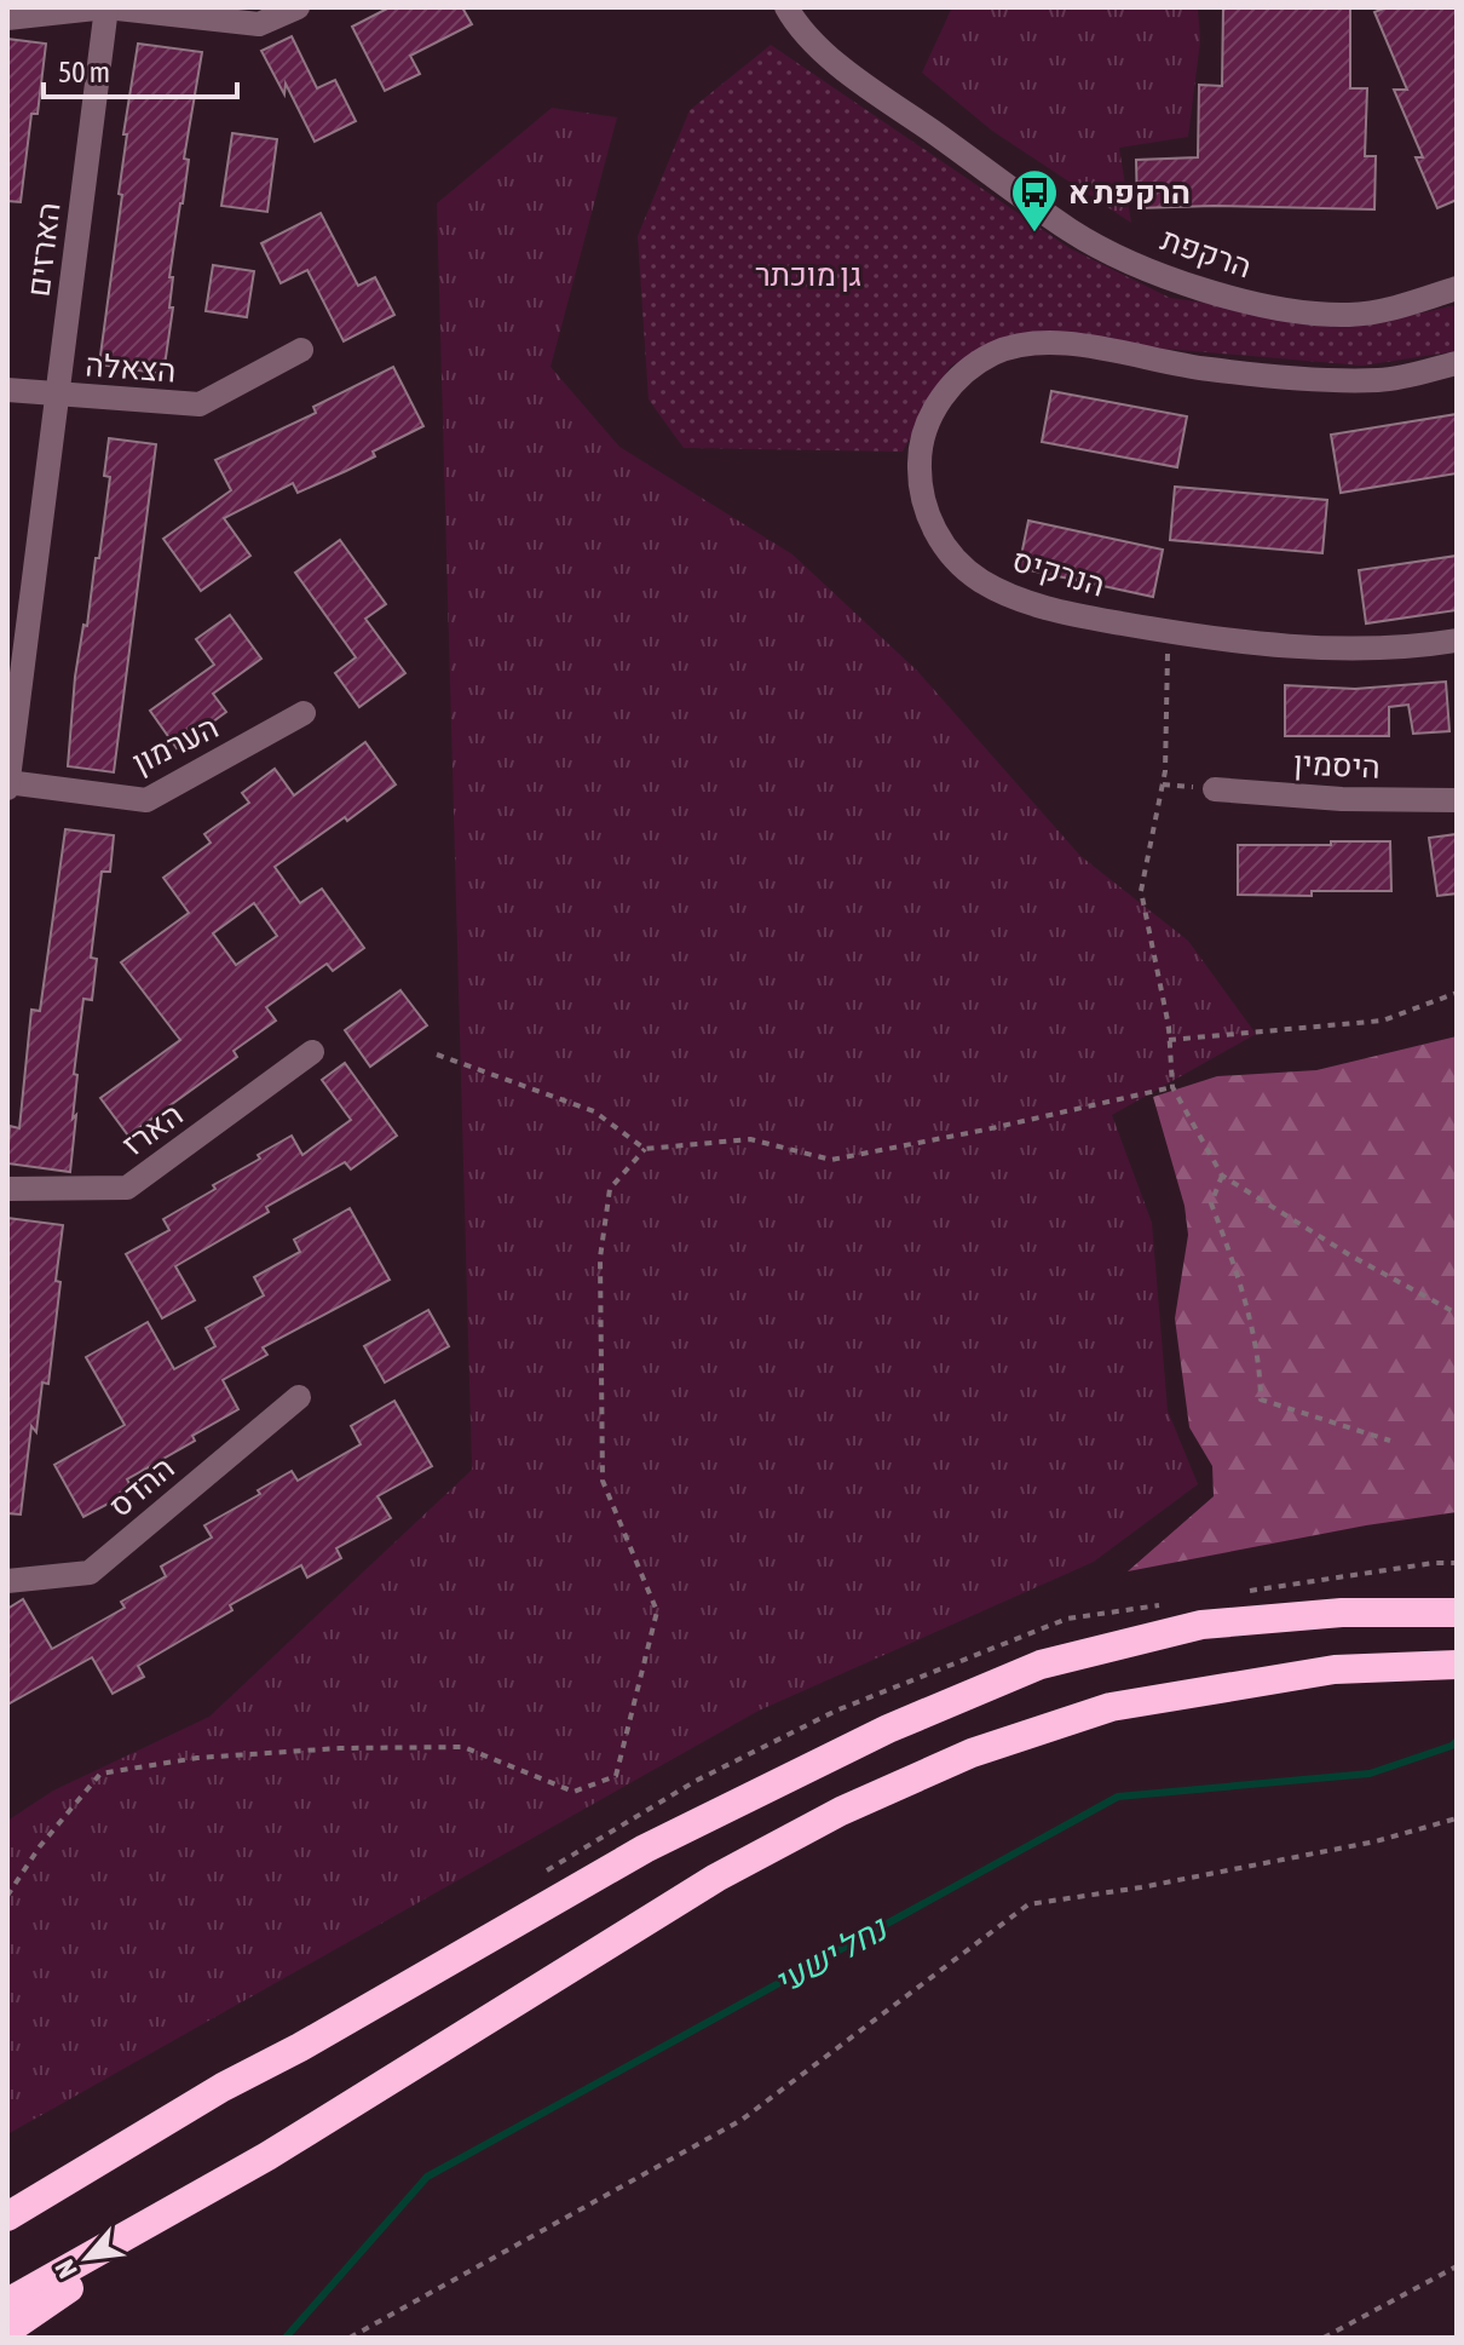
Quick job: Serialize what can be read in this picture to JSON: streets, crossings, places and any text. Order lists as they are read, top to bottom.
{
  "streets": {
    "street": [
      "הארזים",
      "הרקפת",
      "הצאלה",
      "הנרקיס",
      "הערמון",
      "היסמין",
      "הארז",
      "ההדס"
    ]
  },
  "crossings": [
    ["הארזים", "הצאלה"],
    ["הארזים", "הערמון"]
  ],
  "water": ["נחל ישעי"],
  "parks": ["גן מוכתר"],
  "places": {
    "bus stop": ["הרקפת א"]
  },
  "scale_bar": "50 m",
  "north": "bottom left"
}
